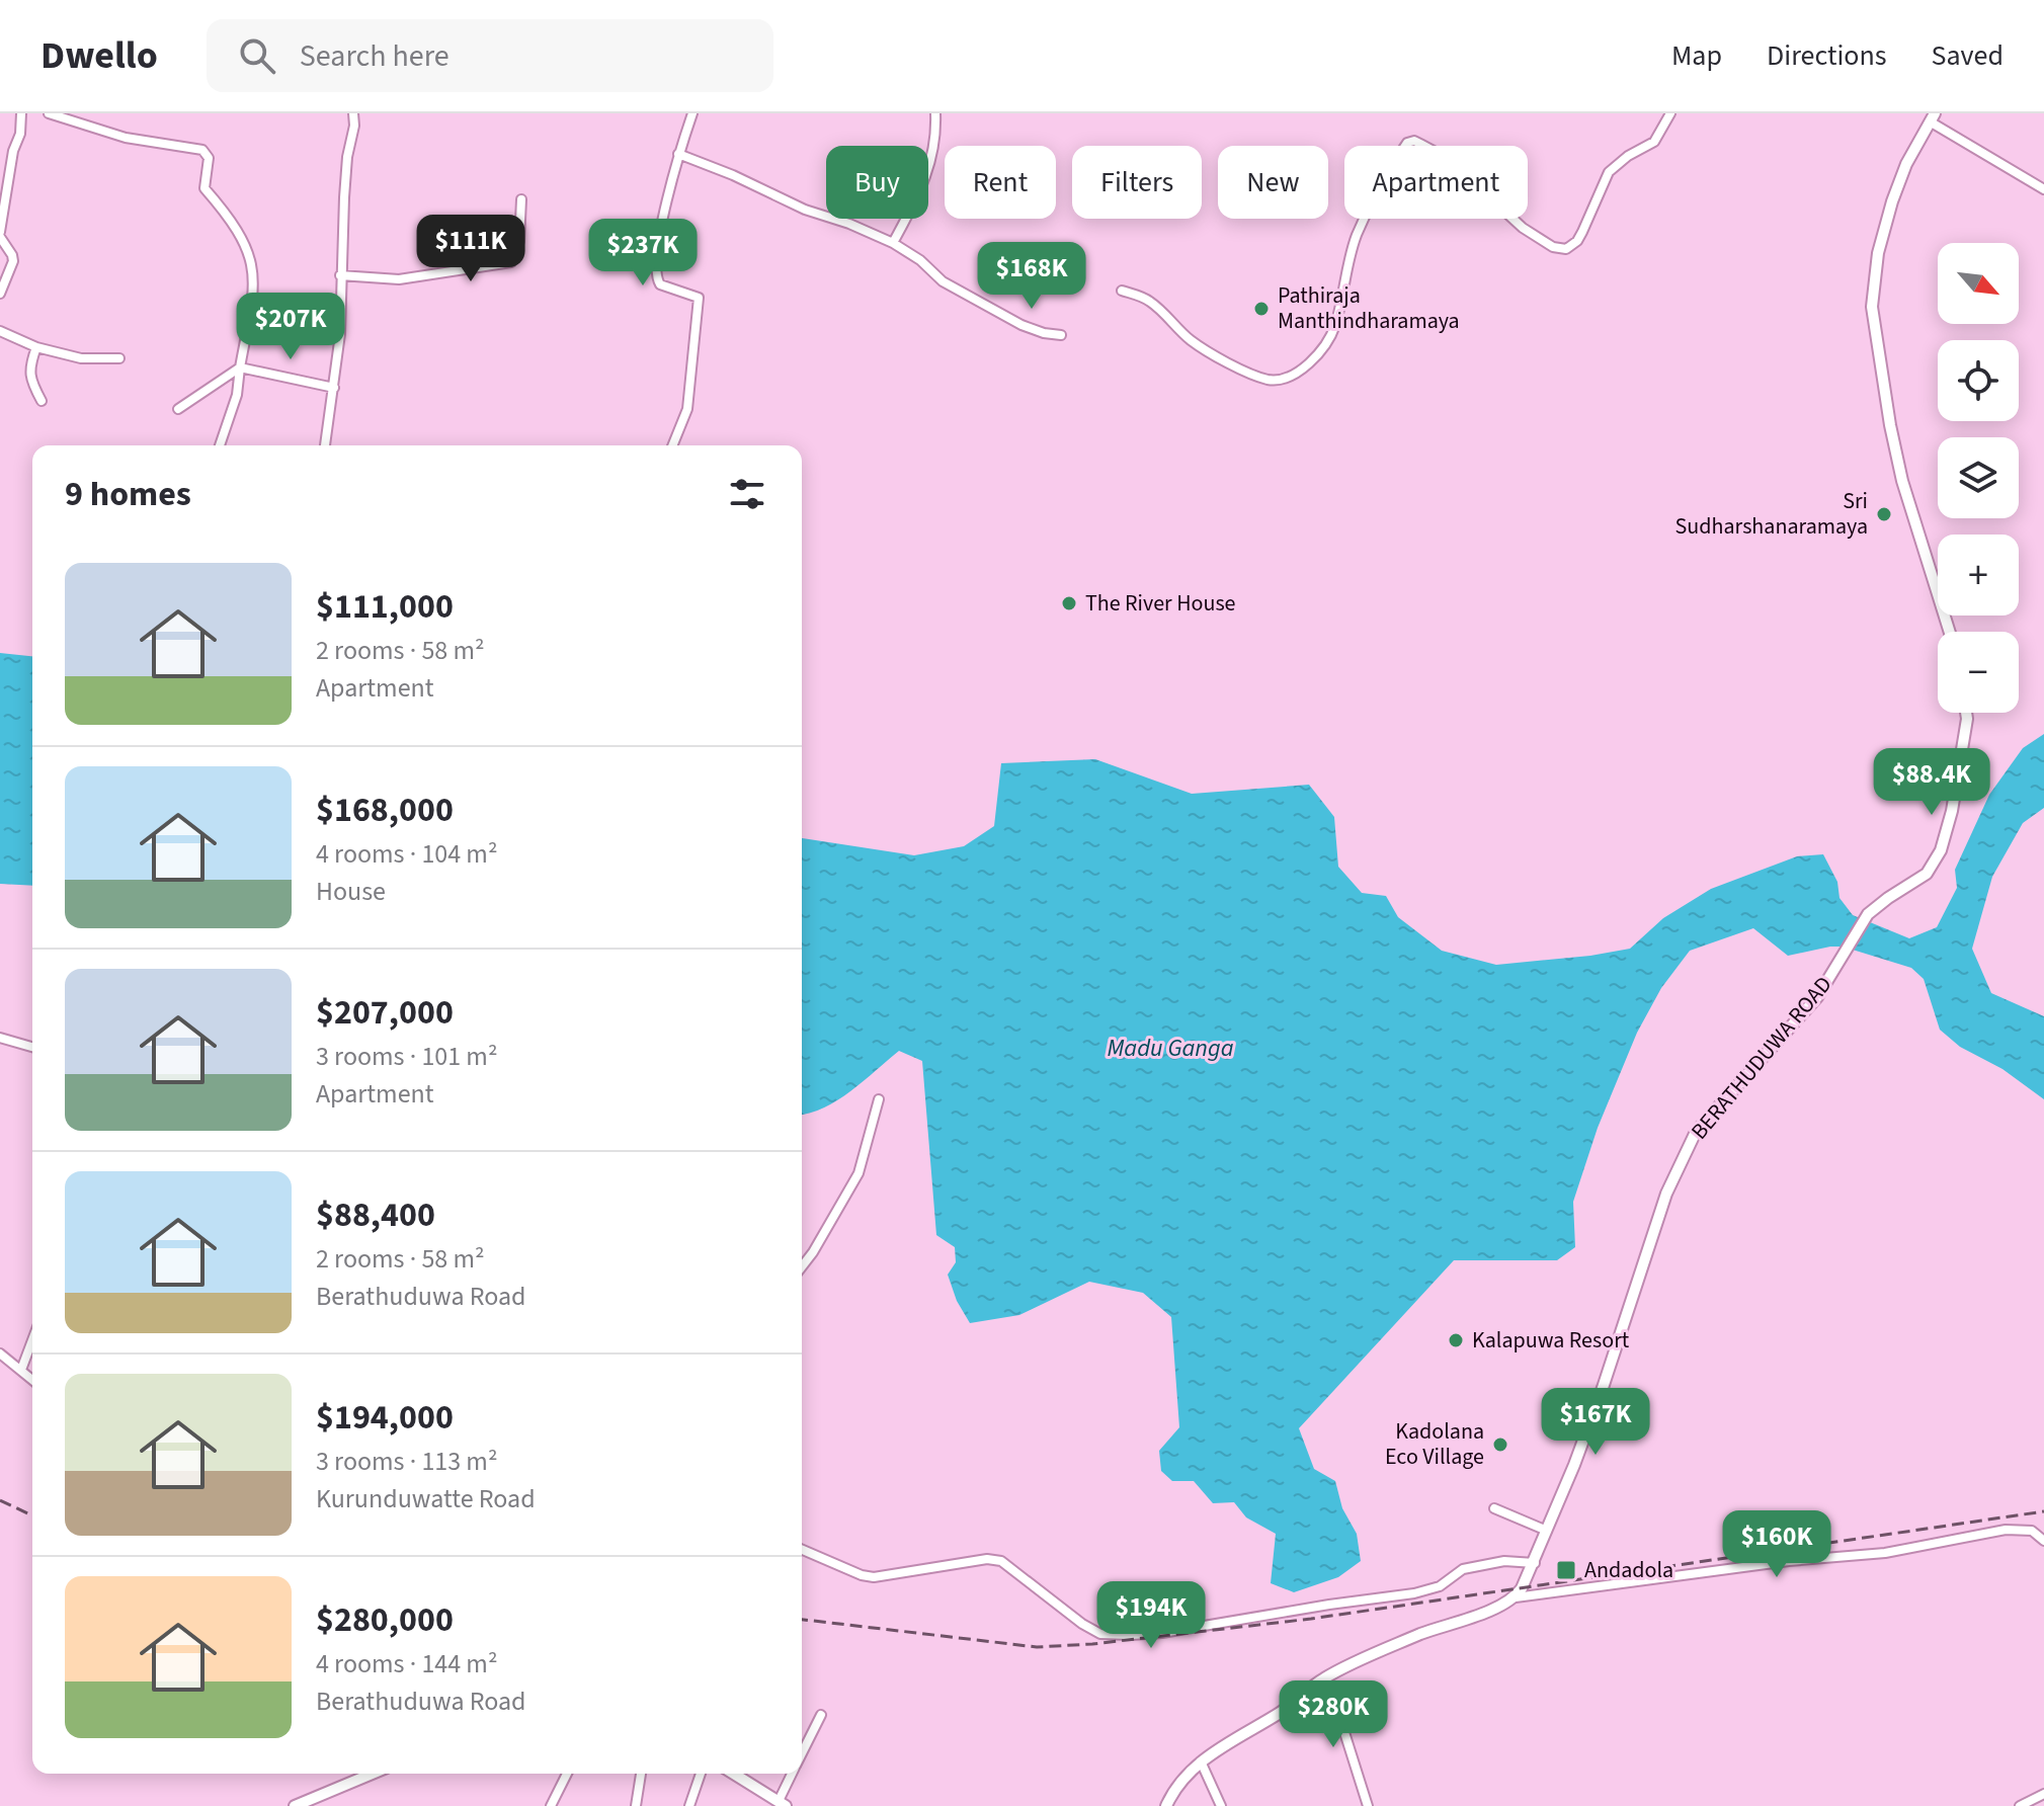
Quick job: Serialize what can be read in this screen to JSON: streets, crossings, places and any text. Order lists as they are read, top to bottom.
{
  "streets": {
    "street": ["BERATHUDUWA ROAD"]
  },
  "water": ["Madu Ganga"],
  "places": {
    "other": [
      "Pathiraja Manthindharamaya",
      "Sri Sudharshanaramaya",
      "The River House",
      "Kalapuwa Resort",
      "Kadolana Eco Village"
    ],
    "transit": ["Andadola"]
  },
  "north": "bottom right",
  "page": {
    "header": "Dwello",
    "search": "Search here",
    "nav": ["Map", "Directions", "Saved"],
    "chip": [
      "Buy",
      "Rent",
      "Filters",
      "New",
      "Apartment"
    ],
    "price": [
      "$111K",
      "$237K",
      "$168K",
      "$207K",
      "$88.4K",
      "$167K",
      "$160K",
      "$194K",
      "$280K"
    ],
    "map_buttons": ["+", "−"],
    "heading": "9 homes",
    "list": [
      {
        "name": "$111,000",
        "note": "2 rooms · 58 m² · Apartment"
      },
      {
        "name": "$168,000",
        "note": "4 rooms · 104 m² · House"
      },
      {
        "name": "$207,000",
        "note": "3 rooms · 101 m² · Apartment"
      },
      {
        "name": "$88,400",
        "note": "2 rooms · 58 m² · Berathuduwa Road"
      },
      {
        "name": "$194,000",
        "note": "3 rooms · 113 m² · Kurunduwatte Road"
      },
      {
        "name": "$280,000",
        "note": "4 rooms · 144 m² · Berathuduwa Road"
      }
    ]
  }
}
